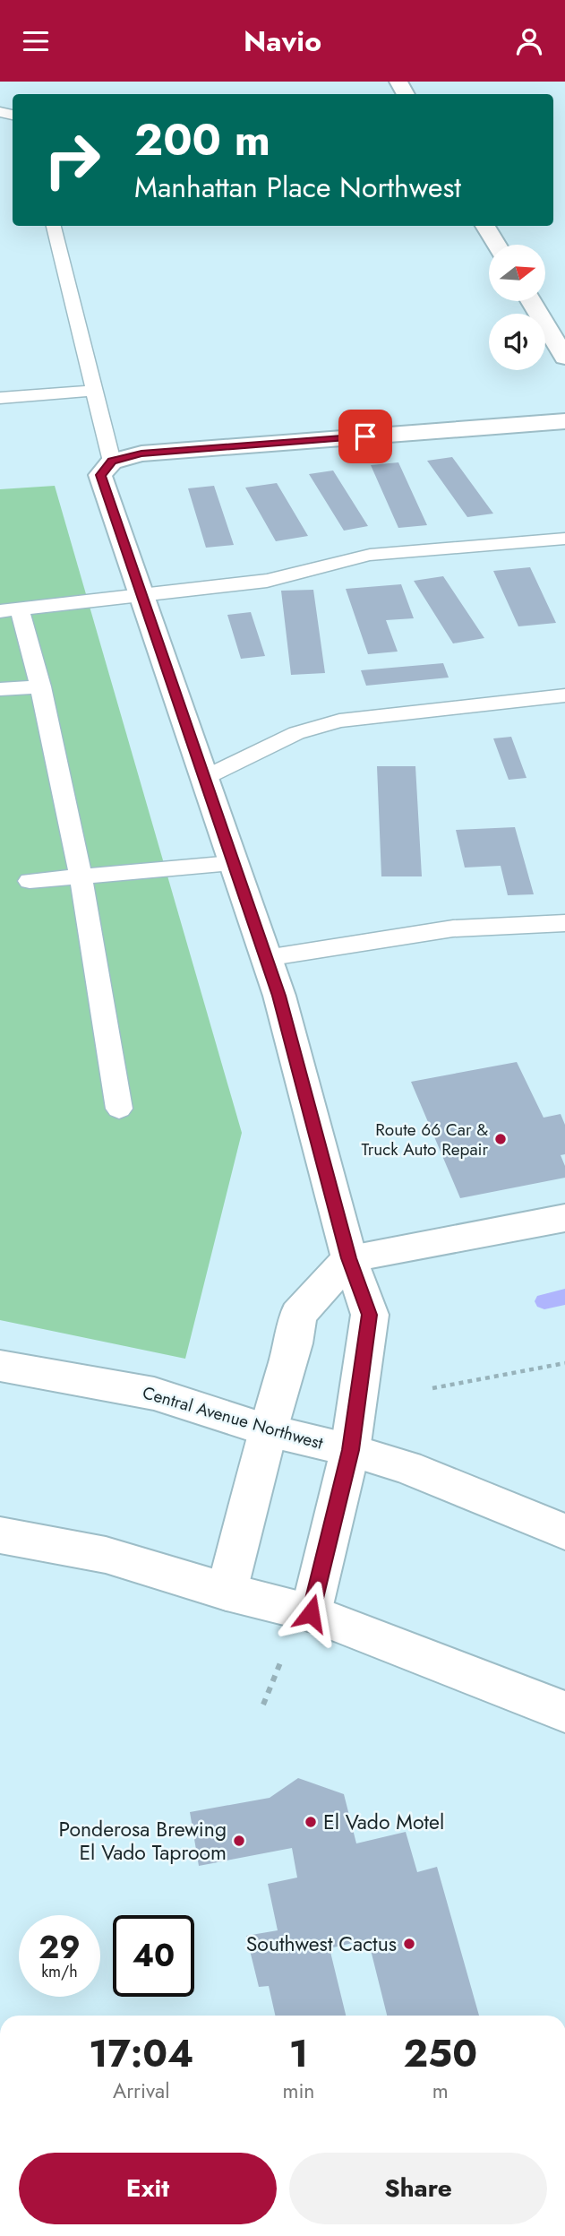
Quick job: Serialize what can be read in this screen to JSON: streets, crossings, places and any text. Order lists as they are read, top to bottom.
{
  "streets": {
    "street": ["Central Avenue Northwest"]
  },
  "places": [
    "Route 66 Car & Truck Auto Repair",
    "El Vado Motel",
    "Ponderosa Brewing El Vado Taproom",
    "Southwest Cactus"
  ],
  "north": "right",
  "page": {
    "header": "Navio",
    "turn": ["200 m", "Manhattan Place Northwest"],
    "speed": "29 km/h",
    "limit": "40",
    "eta": [
      "17:04",
      "Arrival",
      "1",
      "min",
      "250",
      "m"
    ],
    "buttons": ["Exit", "Share"]
  }
}
